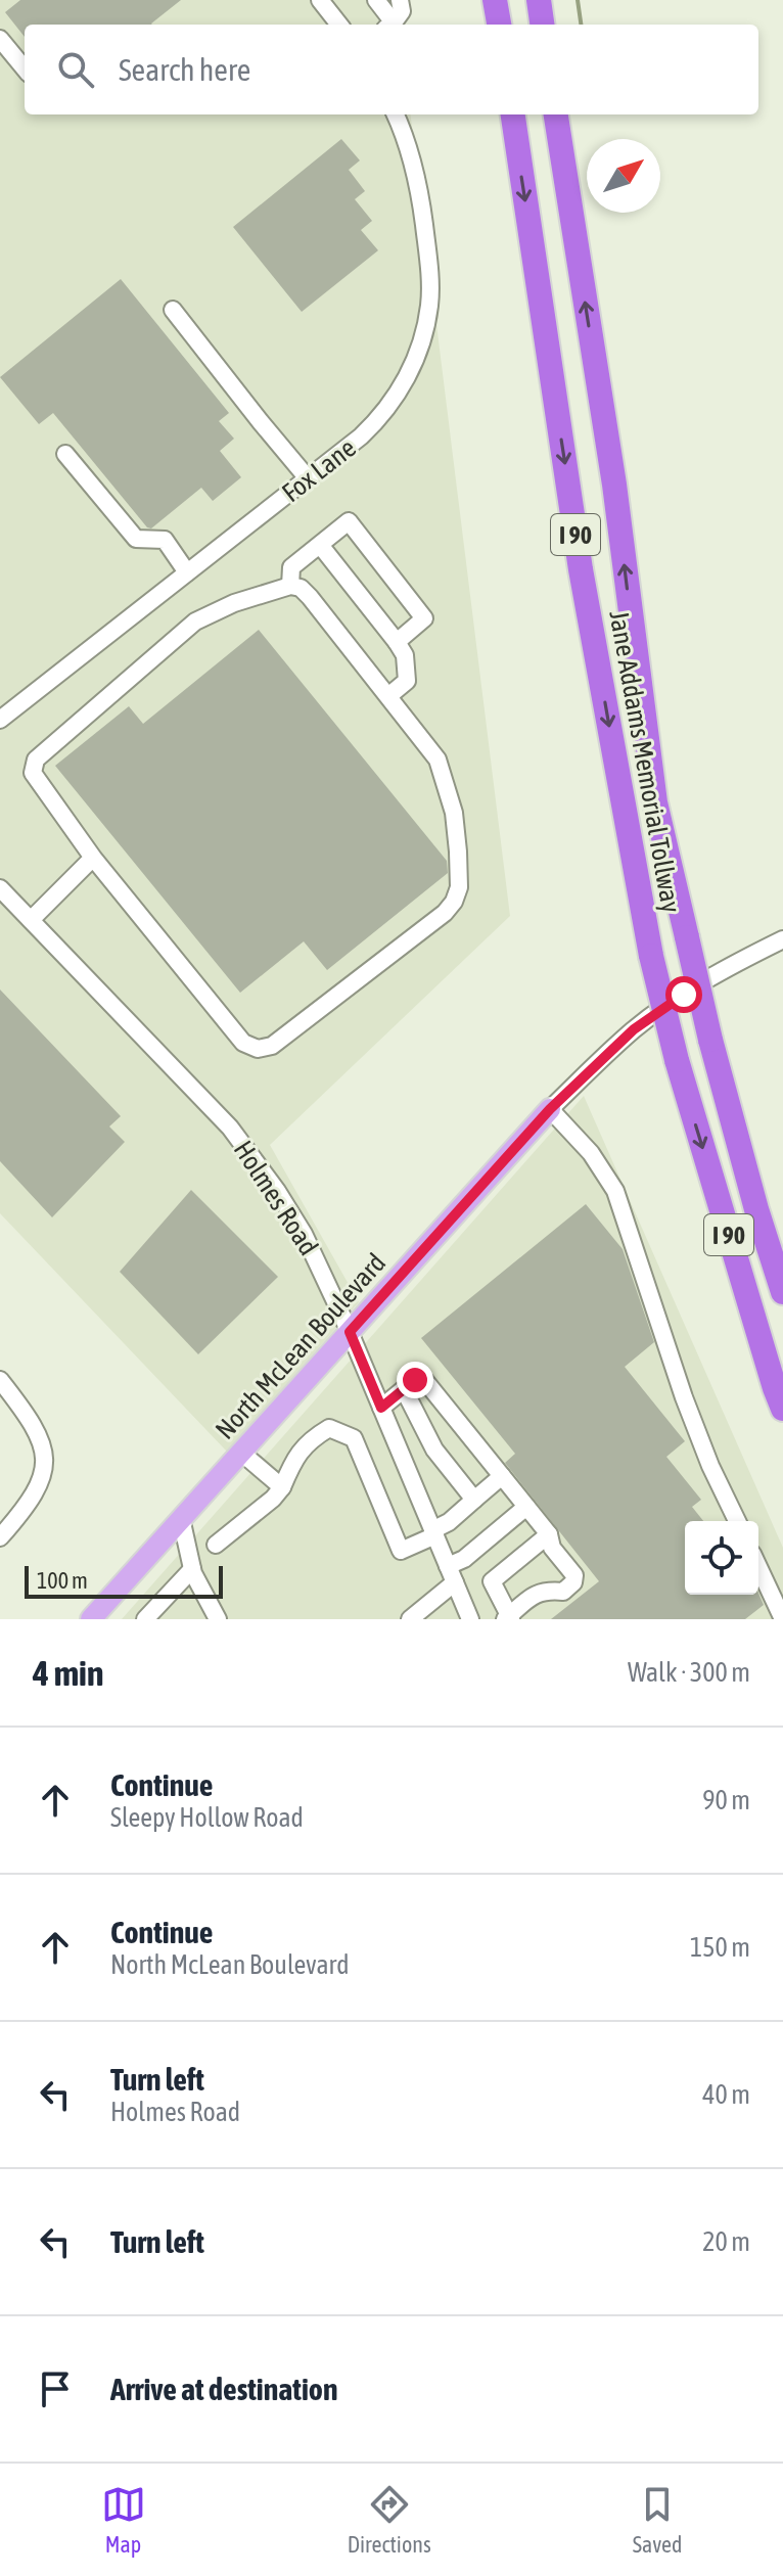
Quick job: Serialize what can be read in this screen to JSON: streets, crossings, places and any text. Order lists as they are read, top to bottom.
{
  "streets": {
    "highway": ["I 90", "Jane Addams Memorial Tollway"],
    "main road": ["North McLean Boulevard"],
    "street": ["Fox Lane", "Holmes Road"]
  },
  "crossings": [
    ["Holmes Road", "North McLean Boulevard"]
  ],
  "scale_bar": "100 m",
  "north": "top right",
  "page": {
    "search": "Search here",
    "scale": "100 m",
    "heading": ["4 min", "Walk · 300 m"],
    "list": [
      ["Continue", "Sleepy Hollow Road", "90 m"],
      ["Continue", "North McLean Boulevard", "150 m"],
      ["Turn left", "Holmes Road", "40 m"],
      ["Turn left", "20 m"],
      "Arrive at destination"
    ],
    "nav": ["Map", "Directions", "Saved"]
  }
}
